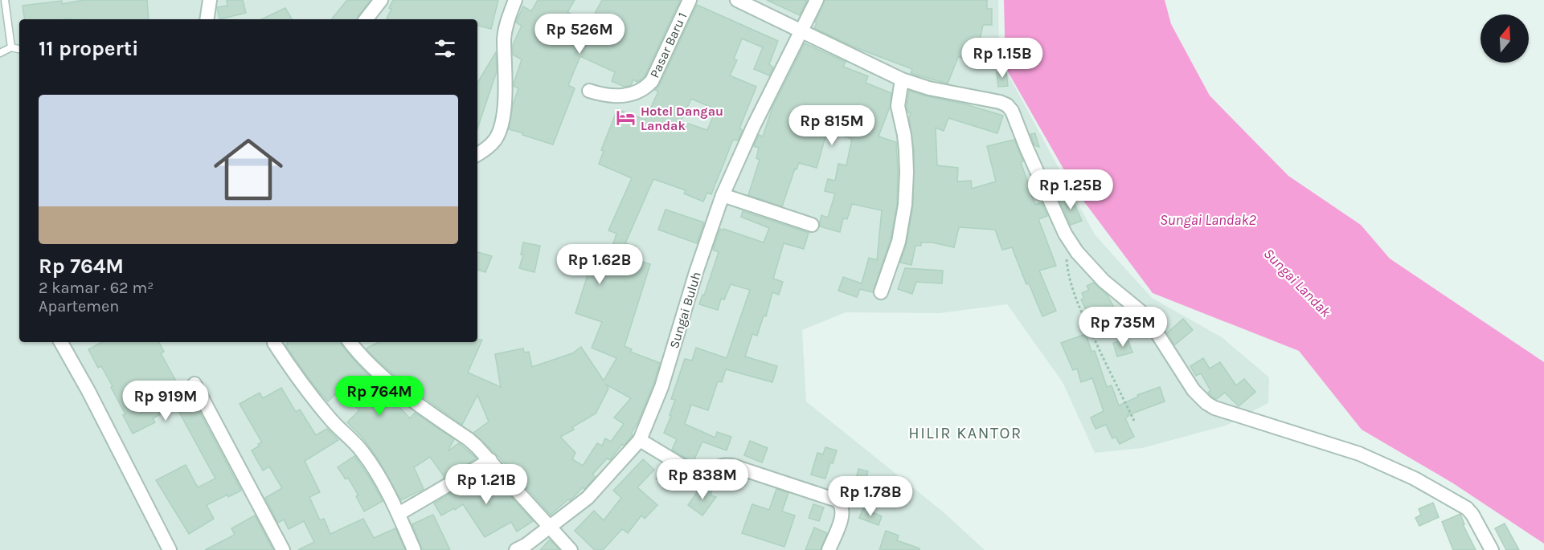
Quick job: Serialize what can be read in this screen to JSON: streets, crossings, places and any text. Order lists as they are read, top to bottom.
{
  "streets": {
    "street": ["Pasar Baru 1", "Sungai Buluh"]
  },
  "districts": ["HILIR KANTOR"],
  "water": ["Sungai Landak2", "Sungai Landak"],
  "places": {
    "hotel": ["Hotel Dangau Landak"]
  },
  "north": "top",
  "page": {
    "price": [
      "Rp 526M",
      "Rp 1.15B",
      "Rp 815M",
      "Rp 1.25B",
      "Rp 1.62B",
      "Rp 735M",
      "Rp 764M",
      "Rp 919M",
      "Rp 838M",
      "Rp 1.21B",
      "Rp 1.78B"
    ],
    "heading": "11 properti",
    "list": [
      {
        "name": "Rp 764M",
        "note": "2 kamar · 62 m² · Apartemen"
      }
    ]
  }
}
